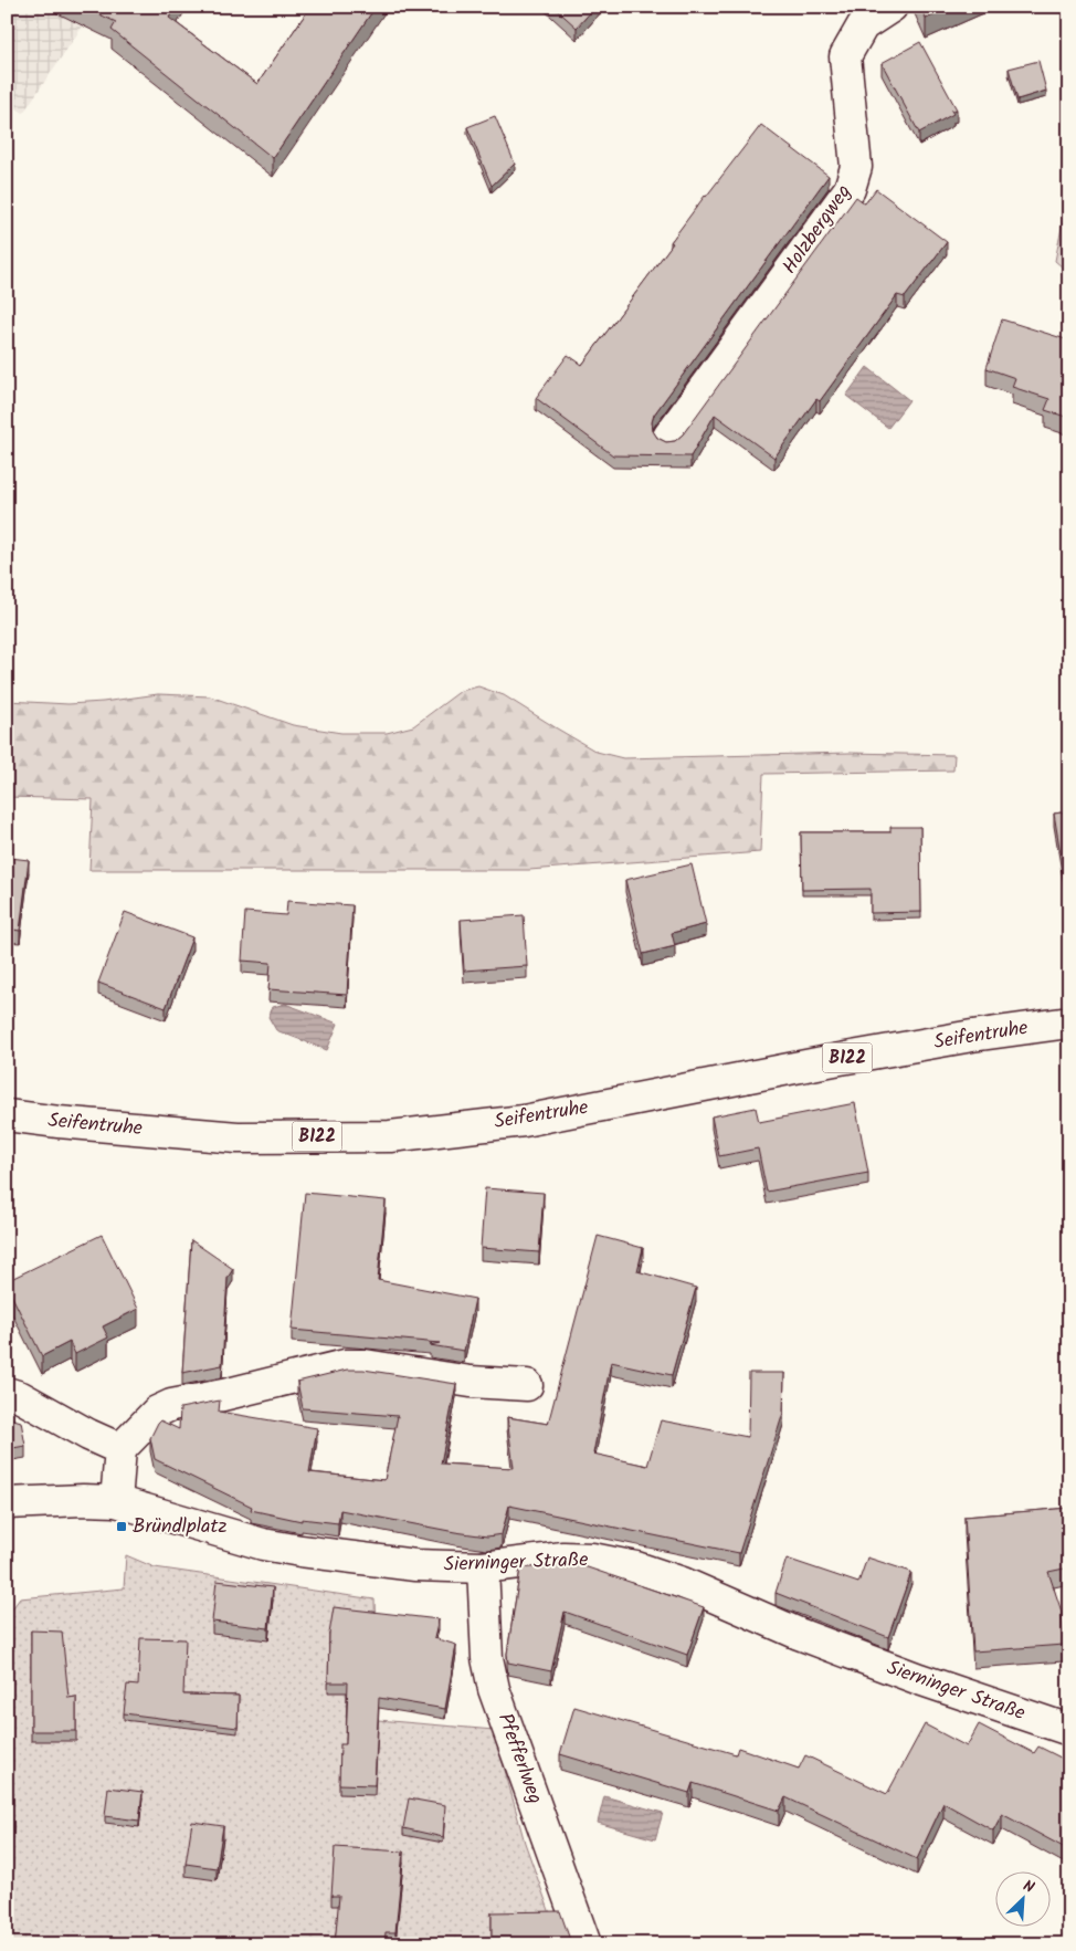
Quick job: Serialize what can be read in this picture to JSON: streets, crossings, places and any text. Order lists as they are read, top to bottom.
{
  "streets": {
    "street": [
      "Holzbergweg",
      "Seifentruhe",
      "B122",
      "Sierninger Straße",
      "Pfefferlweg"
    ]
  },
  "crossings": [
    ["Sierninger Straße", "Pfefferlweg"]
  ],
  "places": {
    "transit": ["Bründlplatz"]
  },
  "north": "top right"
}
